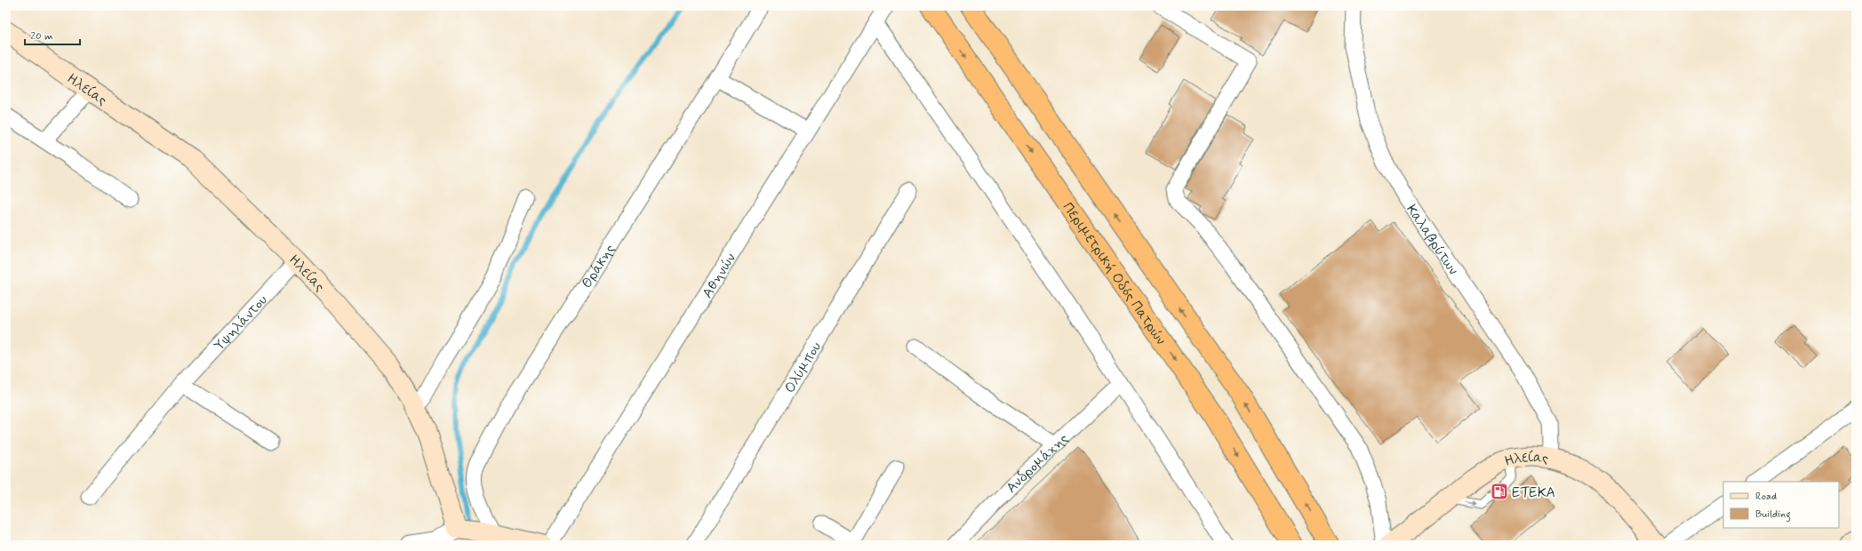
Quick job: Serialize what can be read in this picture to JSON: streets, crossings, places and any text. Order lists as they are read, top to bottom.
{
  "streets": {
    "highway": ["Περιμετρική Οδός Πατρών"],
    "main road": ["Ηλείας"],
    "street": [
      "Καλαβρύτων",
      "Θράκης",
      "Αθηνών",
      "Υψηλάντου",
      "Ολύμπου",
      "Ανδρομάχης"
    ]
  },
  "crossings": [
    ["Ηλείας", "Καλαβρύτων"],
    ["Ηλείας", "Θράκης"],
    ["Ηλείας", "Υψηλάντου"]
  ],
  "places": {
    "fuel station": ["ΕΤΕΚΑ"]
  },
  "legend": ["Road", "Building"],
  "scale_bar": "20 m"
}
